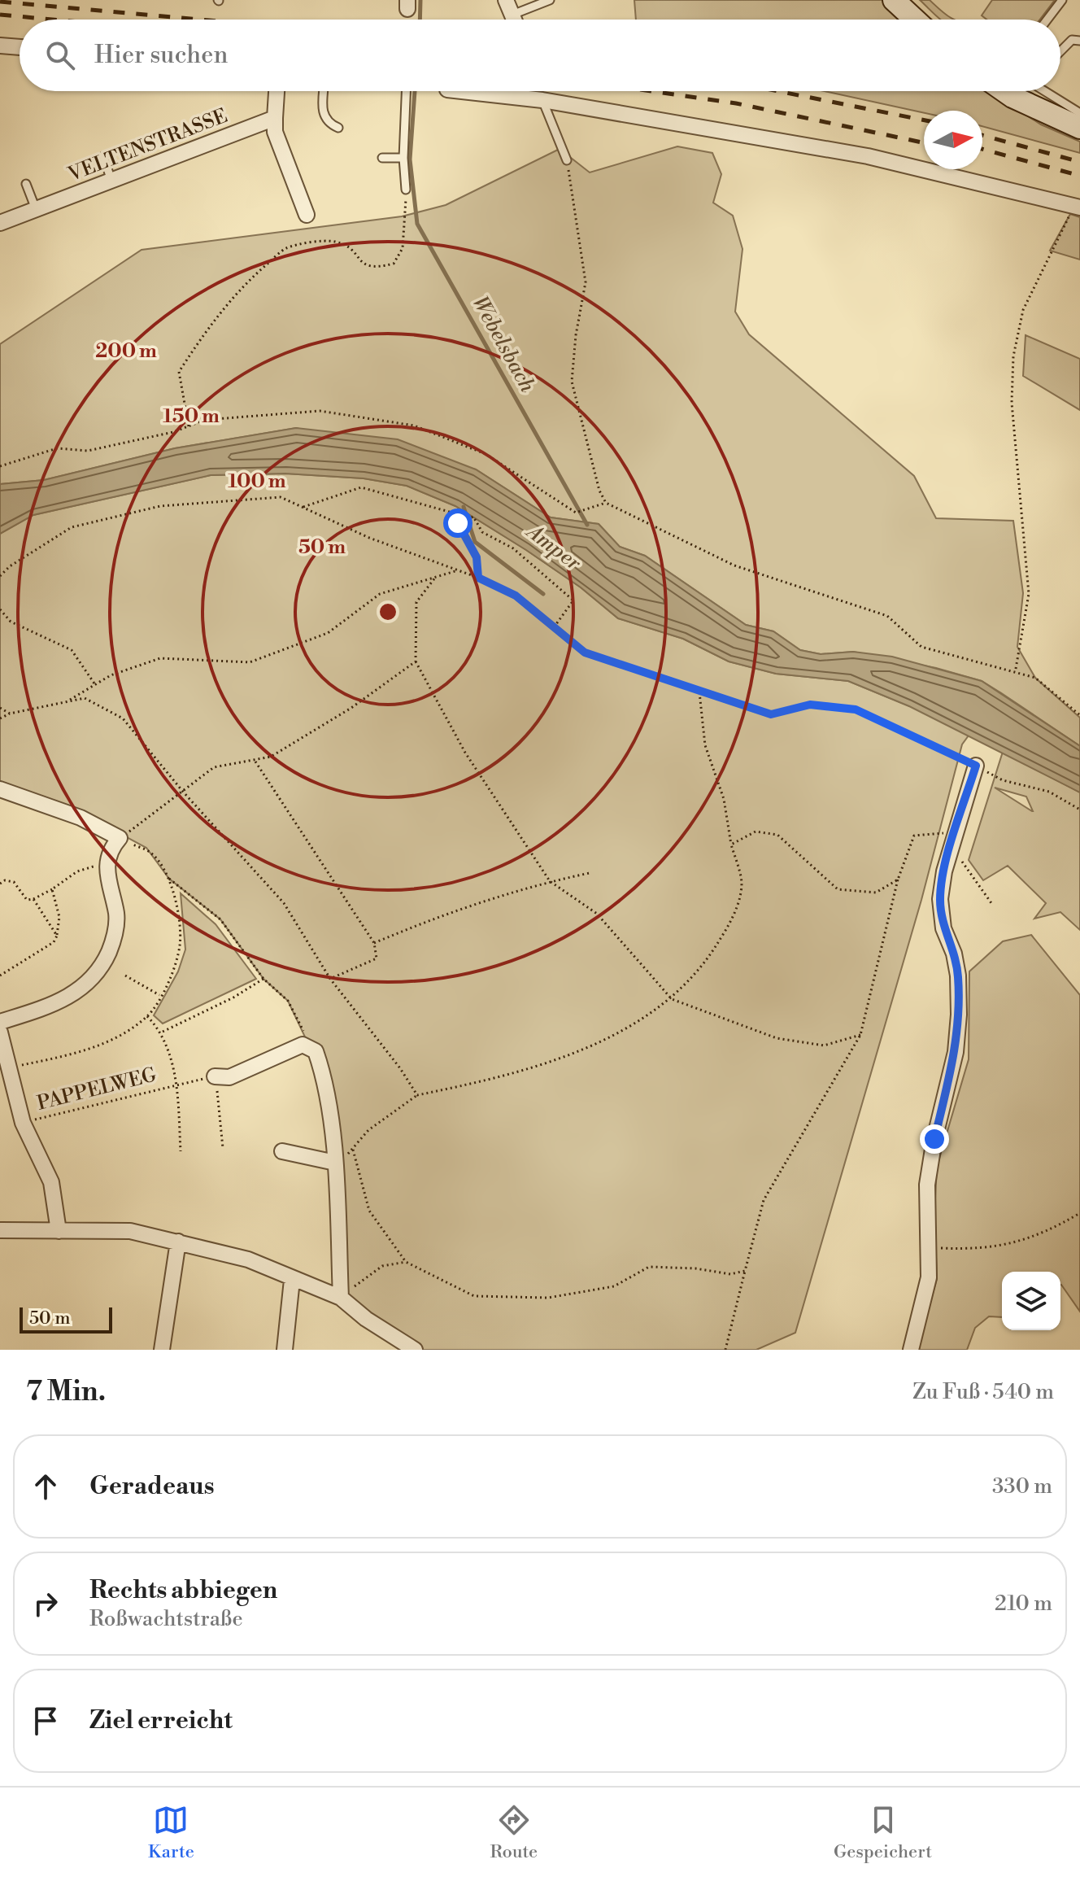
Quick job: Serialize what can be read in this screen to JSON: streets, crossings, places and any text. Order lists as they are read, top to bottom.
{
  "streets": {
    "street": ["VELTENSTRASSE"],
    "path": ["PAPPELWEG"]
  },
  "water": ["Webelsbach", "Amper"],
  "scale_bar": "50 m",
  "north": "right",
  "page": {
    "search": "Hier suchen",
    "scale": "50 m",
    "heading": ["7 Min.", "Zu Fuß · 540 m"],
    "list": [
      ["Geradeaus", "330 m"],
      ["Rechts abbiegen", "Roßwachtstraße", "210 m"],
      "Ziel erreicht"
    ],
    "nav": ["Karte", "Route", "Gespeichert"]
  },
  "rings": [
    "200 m",
    "150 m",
    "100 m",
    "50 m"
  ]
}
